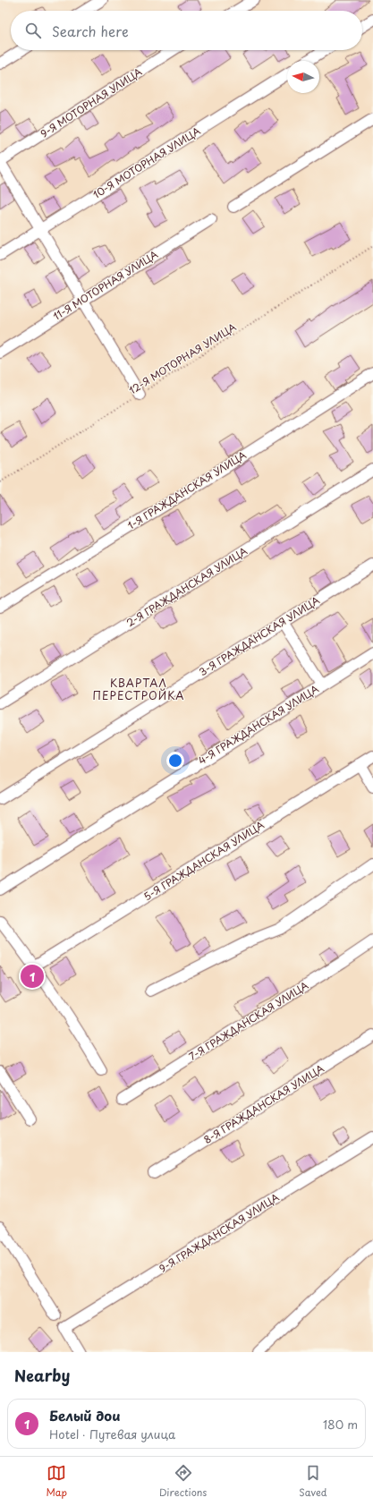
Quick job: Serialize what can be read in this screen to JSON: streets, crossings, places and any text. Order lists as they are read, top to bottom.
{
  "streets": {
    "street": [
      "9-Я МОТОРНАЯ УЛИЦА",
      "10-Я МОТОРНАЯ УЛИЦА",
      "11-Я МОТОРНАЯ УЛИЦА",
      "1-Я ГРАЖДАНСКАЯ УЛИЦА",
      "2-Я ГРАЖДАНСКАЯ УЛИЦА",
      "3-Я ГРАЖДАНСКАЯ УЛИЦА",
      "4-Я ГРАЖДАНСКАЯ УЛИЦА",
      "5-Я ГРАЖДАНСКАЯ УЛИЦА",
      "7-Я ГРАЖДАНСКАЯ УЛИЦА",
      "8-Я ГРАЖДАНСКАЯ УЛИЦА",
      "9-Я ГРАЖДАНСКАЯ УЛИЦА"
    ],
    "path": ["12-Я МОТОРНАЯ УЛИЦА"]
  },
  "districts": ["КВАРТАЛ ПЕРЕСТРОЙКА"],
  "north": "left",
  "page": {
    "search": "Search here",
    "pins": "1",
    "heading": "Nearby",
    "list": [
      {
        "mark": "1",
        "name": "Белый дои",
        "note": "Hotel · Путевая улица",
        "value": "180 m"
      }
    ],
    "nav": ["Map", "Directions", "Saved"]
  }
}
